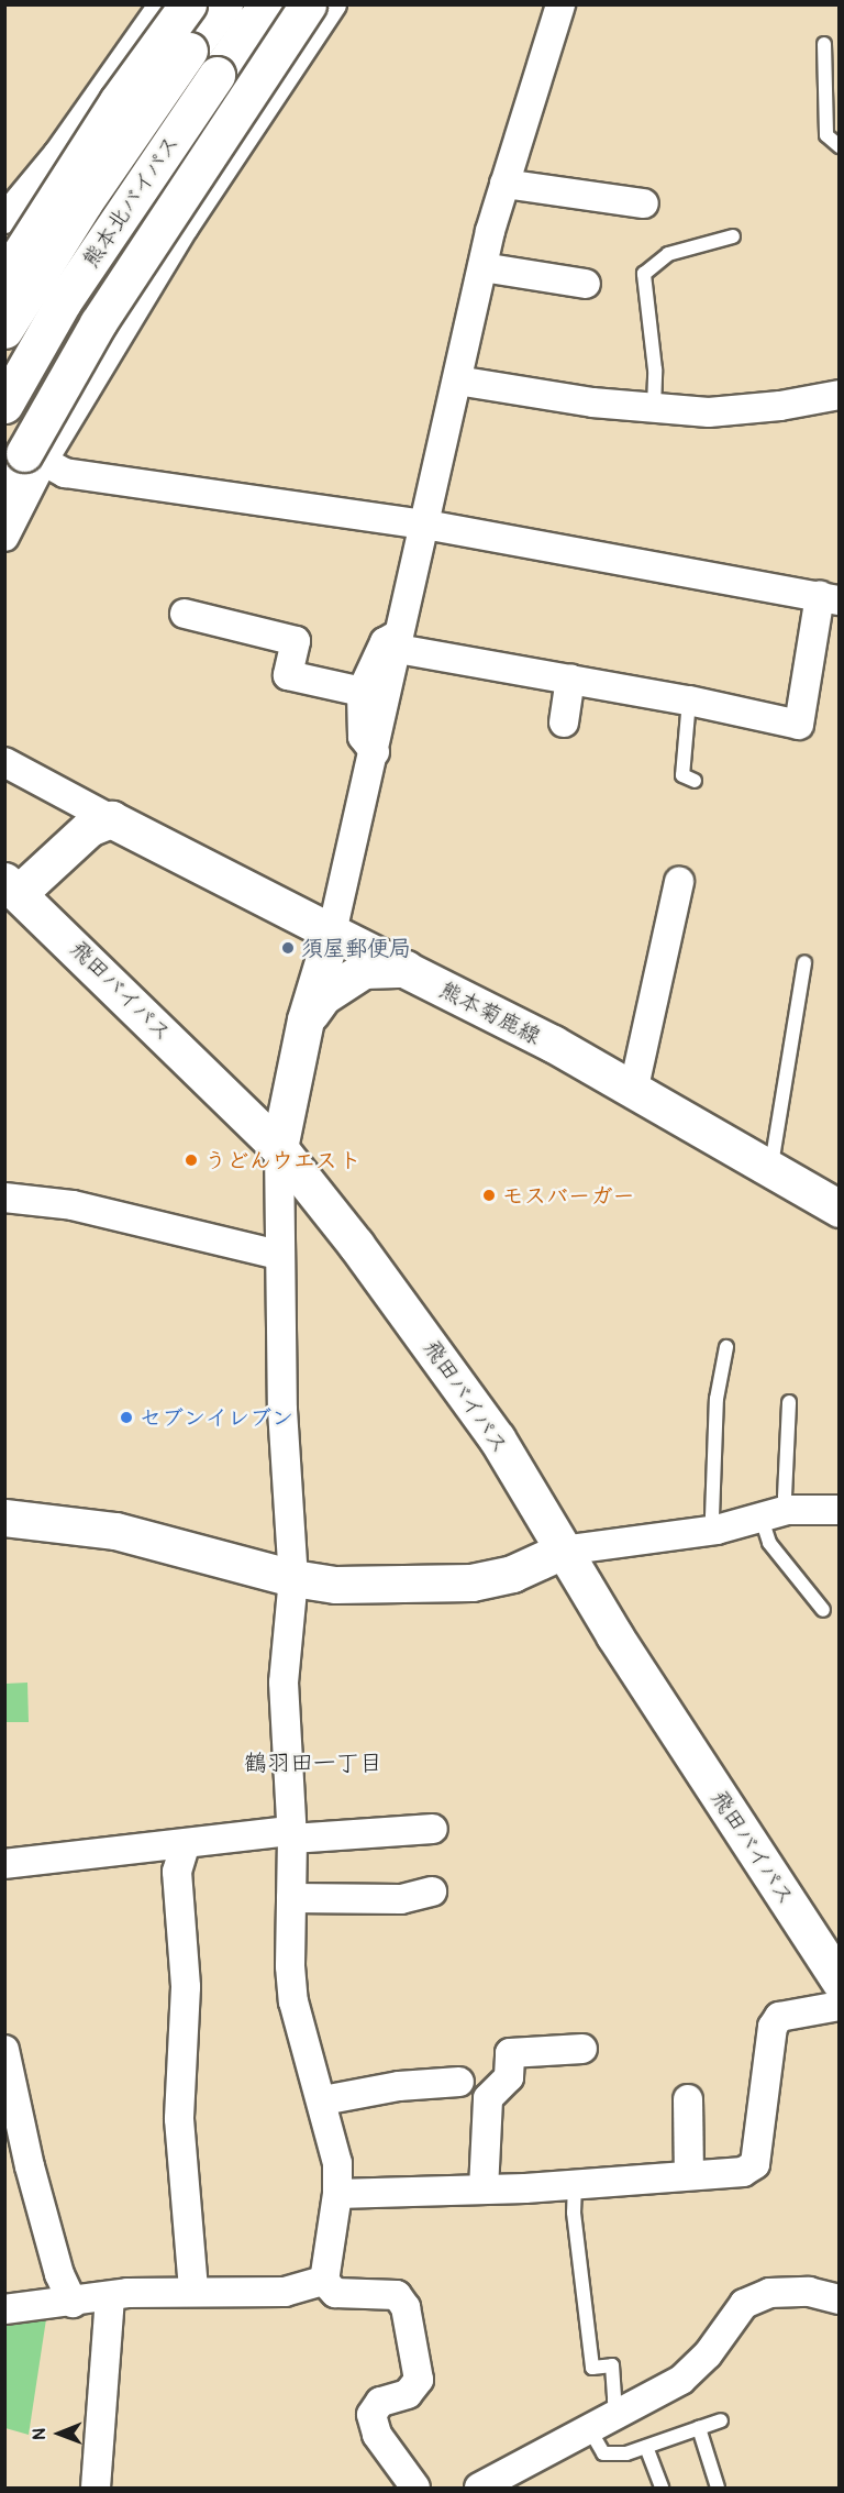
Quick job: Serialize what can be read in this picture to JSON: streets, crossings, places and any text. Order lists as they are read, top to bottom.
{
  "streets": {
    "main road": ["熊本北バイパス", "飛田バイパス", "熊本菊鹿線"]
  },
  "districts": ["鶴羽田一丁目"],
  "places": [
    "須屋郵便局",
    "うどんウエスト",
    "モスバーガー",
    "セブンイレブン"
  ],
  "north": "left"
}
